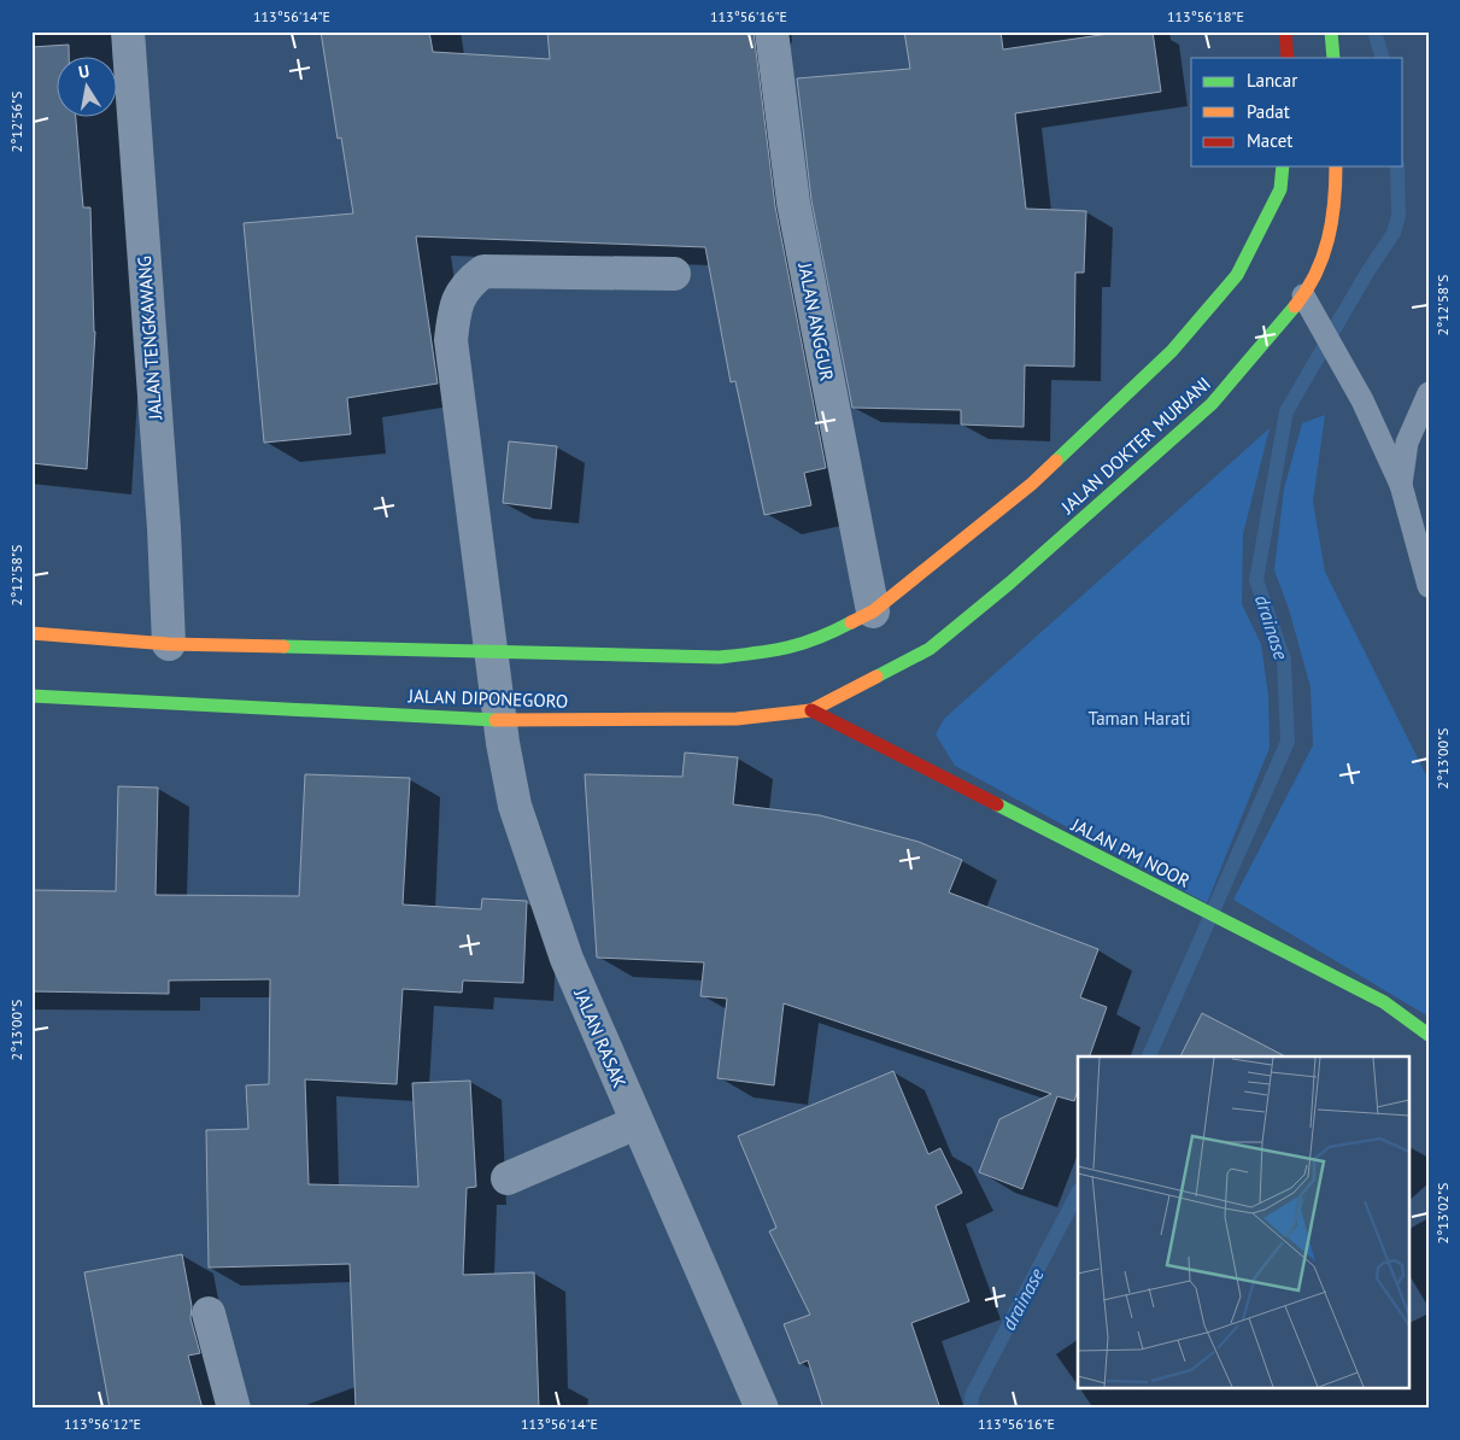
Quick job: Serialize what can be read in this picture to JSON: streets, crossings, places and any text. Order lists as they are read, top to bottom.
{
  "streets": {
    "main road": ["JALAN DOKTER MURJANI", "JALAN DIPONEGORO", "JALAN PM NOOR"],
    "street": ["JALAN ANGGUR", "JALAN TENGKAWANG", "JALAN RASAK"]
  },
  "crossings": [
    ["JALAN DOKTER MURJANI", "JALAN DIPONEGORO"],
    ["JALAN DIPONEGORO", "JALAN PM NOOR"],
    ["JALAN DIPONEGORO", "JALAN RASAK"]
  ],
  "water": ["drainase"],
  "parks": ["Taman Harati"],
  "legend": ["Lancar", "Padat", "Macet"],
  "north": "top",
  "coordinates": [
    "113°56'14\"E",
    "113°56'16\"E",
    "113°56'18\"E",
    "2°12'56\"S",
    "2°12'58\"S",
    "2°13'00\"S",
    "2°13'02\"S",
    "113°56'12\"E"
  ]
}
